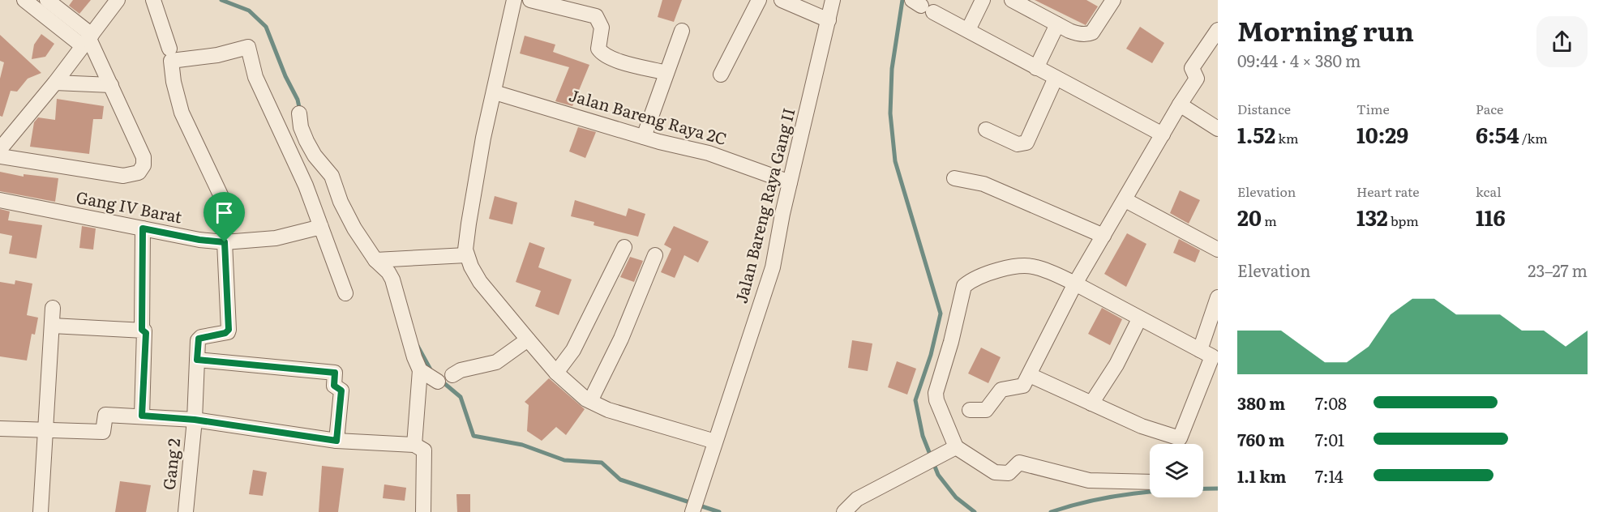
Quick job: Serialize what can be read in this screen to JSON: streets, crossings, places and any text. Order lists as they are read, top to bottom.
{
  "streets": {
    "street": [
      "Jalan Bareng Raya 2C",
      "Jalan Bareng Raya Gang II",
      "Gang IV Barat",
      "Gang 2"
    ]
  },
  "crossings": [
    ["Jalan Bareng Raya 2C", "Jalan Bareng Raya Gang II"]
  ],
  "page": {
    "heading": ["Morning run", "09:44 · 4 × 380 m"],
    "stats": [
      ["Distance", "1.52 km"],
      ["Time", "10:29"],
      ["Pace", "6:54 /km"],
      ["Elevation", "20 m"],
      ["Heart rate", "132 bpm"],
      ["kcal", "116"]
    ],
    "chart": ["Elevation", "23–27 m"],
    "list": [
      {
        "name": "380 m",
        "note": "7:08"
      },
      {
        "name": "760 m",
        "note": "7:01"
      },
      {
        "name": "1.1 km",
        "note": "7:14"
      }
    ]
  }
}
